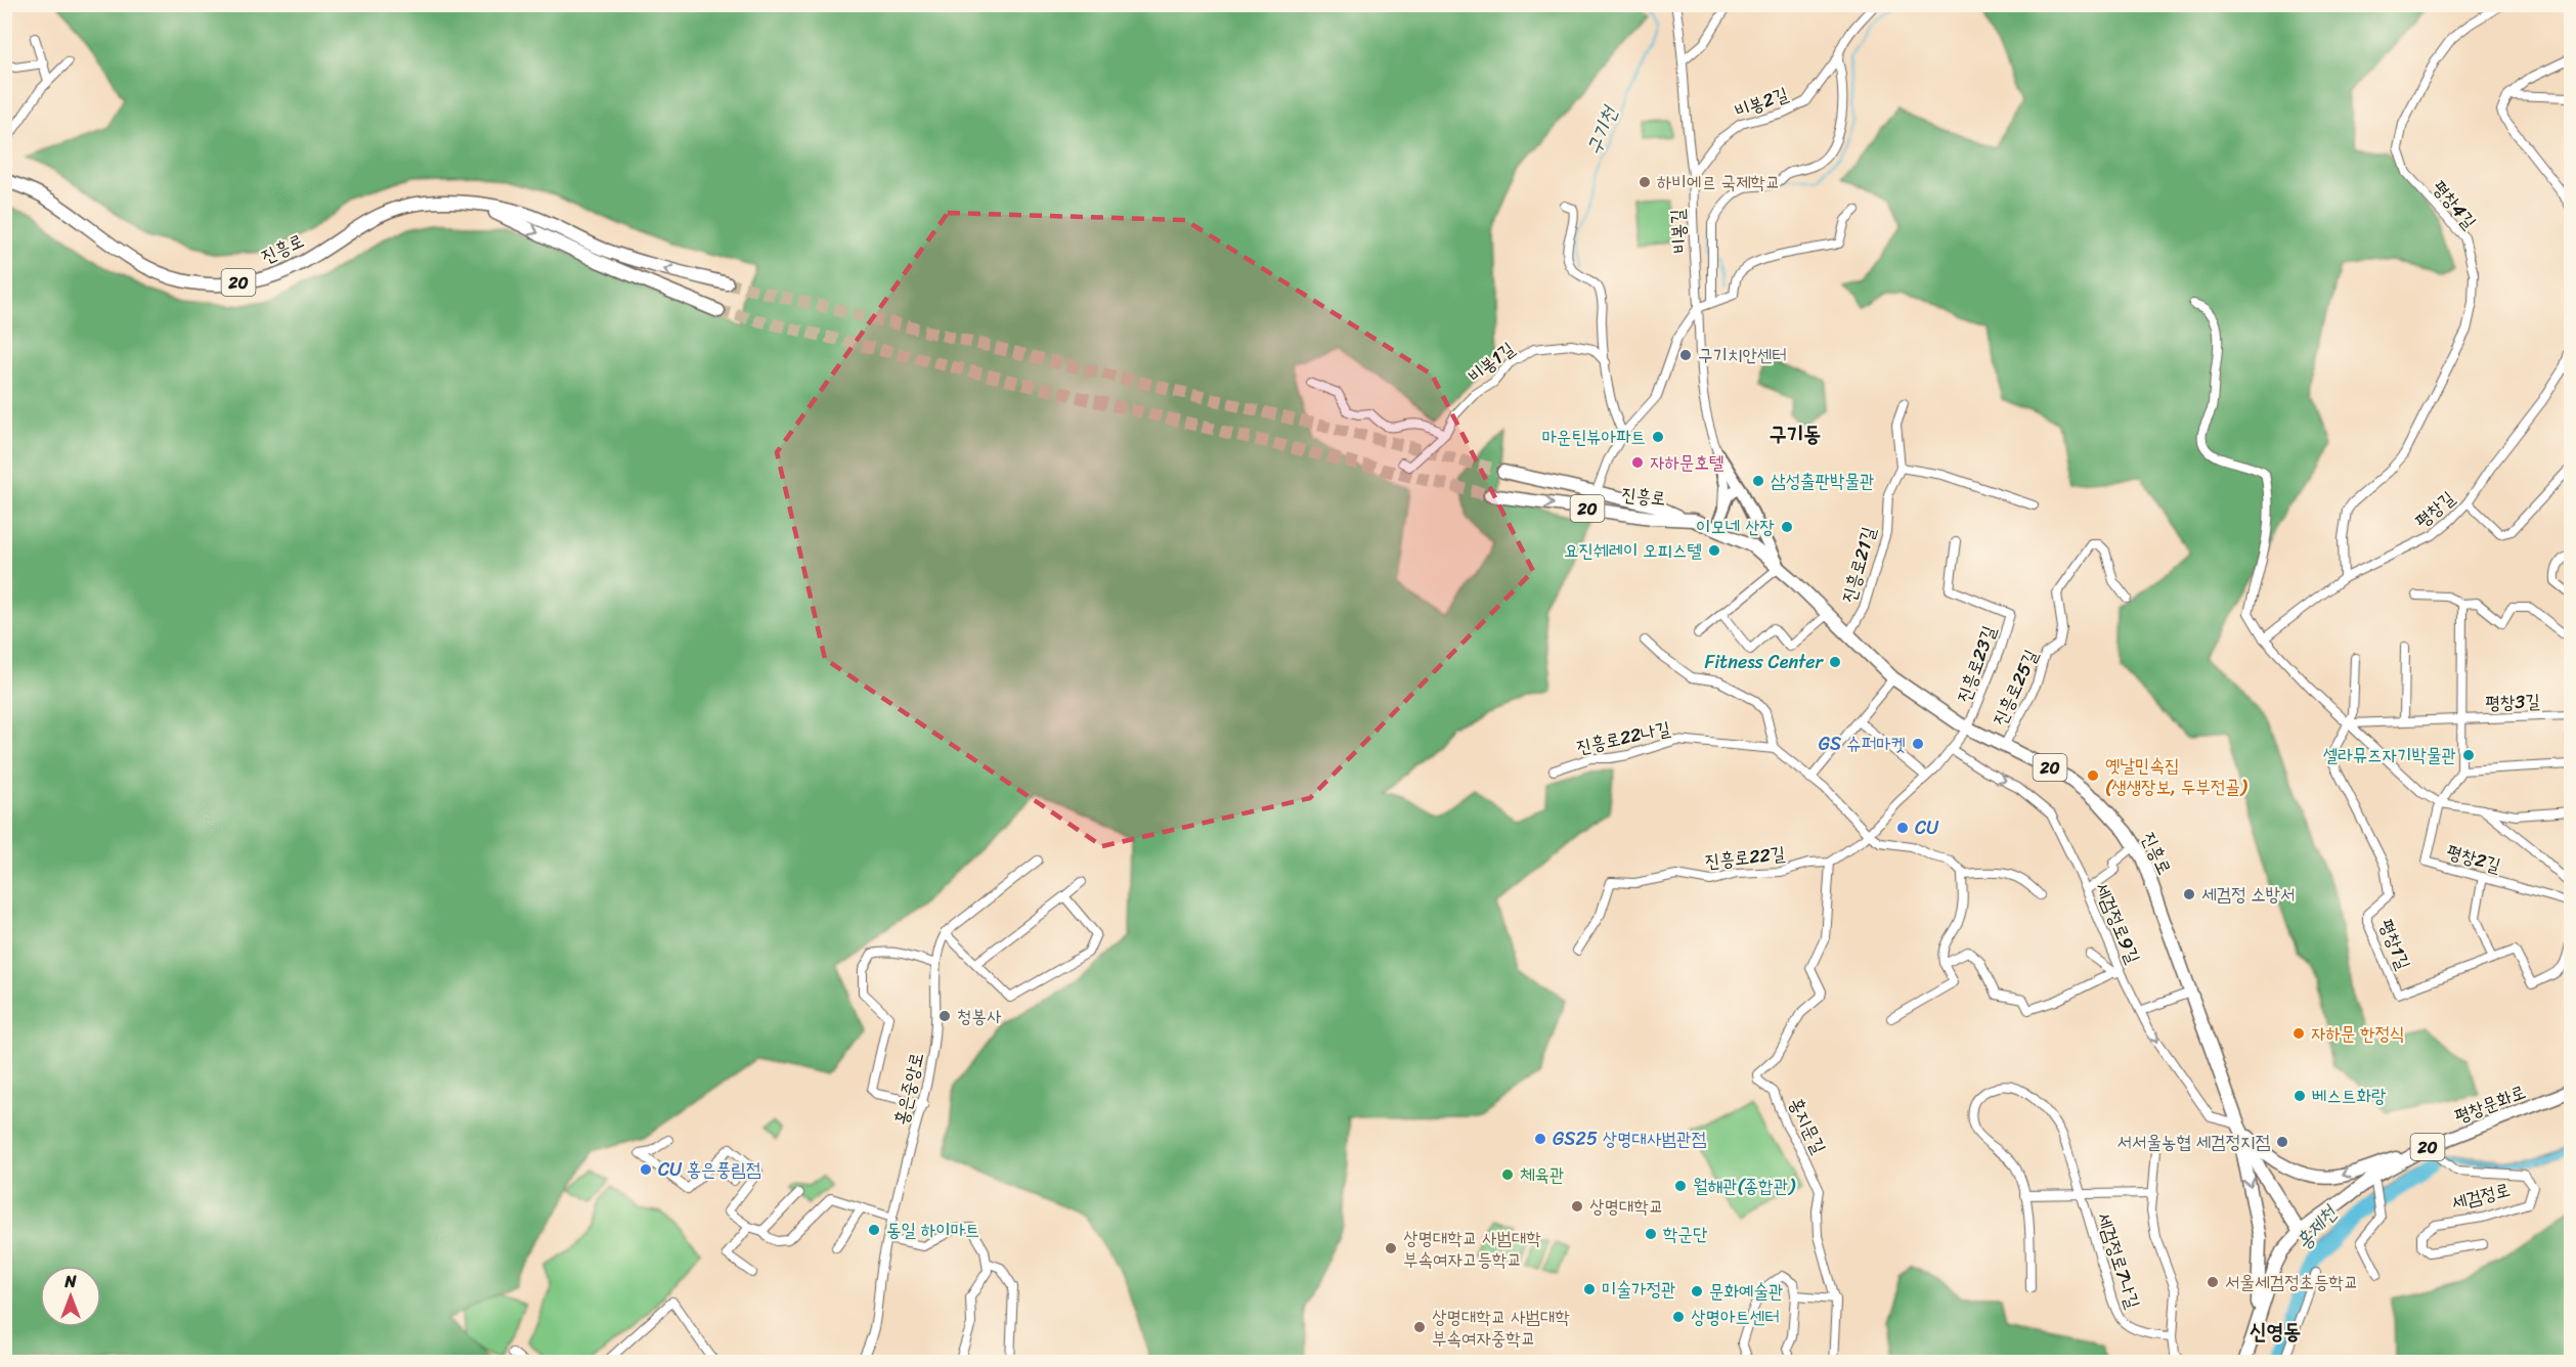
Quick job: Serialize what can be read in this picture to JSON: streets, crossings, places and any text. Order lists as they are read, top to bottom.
{
  "streets": {
    "main road": ["진흥로", "20", "평창문화로"],
    "street": [
      "비봉2길",
      "평창4길",
      "비봉길",
      "비봉1길",
      "평창길",
      "진흥로21길",
      "진흥로23길",
      "진흥로25길",
      "평창3길",
      "진흥로22나길",
      "진흥로22길",
      "평창2길",
      "세검정로9길",
      "평창1길",
      "홍은중앙로",
      "홍지문길",
      "세검정로",
      "세검정로7나길"
    ]
  },
  "crossings": [
    ["비봉2길", "비봉길"],
    ["평창4길", "평창길"],
    ["진흥로", "진흥로21길"],
    ["진흥로", "진흥로23길"],
    ["진흥로", "진흥로25길"],
    ["진흥로", "세검정로9길"],
    ["진흥로", "평창문화로"],
    ["평창3길", "평창1길"],
    ["진흥로22길", "홍지문길"],
    ["평창문화로", "세검정로"]
  ],
  "one_way": ["세검정로9길"],
  "districts": ["구기동", "신영동"],
  "water": ["구기천", "홍제천"],
  "places": [
    "하비에르 국제학교",
    "구기치안센터",
    "마운틴뷰아파트",
    "자하문호텔",
    "삼성출판박물관",
    "이모네 산장",
    "요진쉐레이 오피스텔",
    "Fitness Center",
    "GS 슈퍼마켓",
    "셀라뮤즈자기박물관",
    "옛날민속집 (생생장보, 두부전골)",
    "CU",
    "세검정 소방서",
    "청봉사",
    "자하문 한정식",
    "베스트화랑",
    "GS25 상명대사범관점",
    "서서울농협 세검정지점",
    "CU 홍은풍림점",
    "체육관",
    "월해관(종합관)",
    "상명대학교",
    "동일 하이마트",
    "학군단",
    "상명대학교 사범대학 부속여자고등학교",
    "서울세검정초등학교",
    "미술가정관",
    "문화예술관",
    "상명아트센터",
    "상명대학교 사범대학 부속여자중학교"
  ],
  "north": "top"
}
